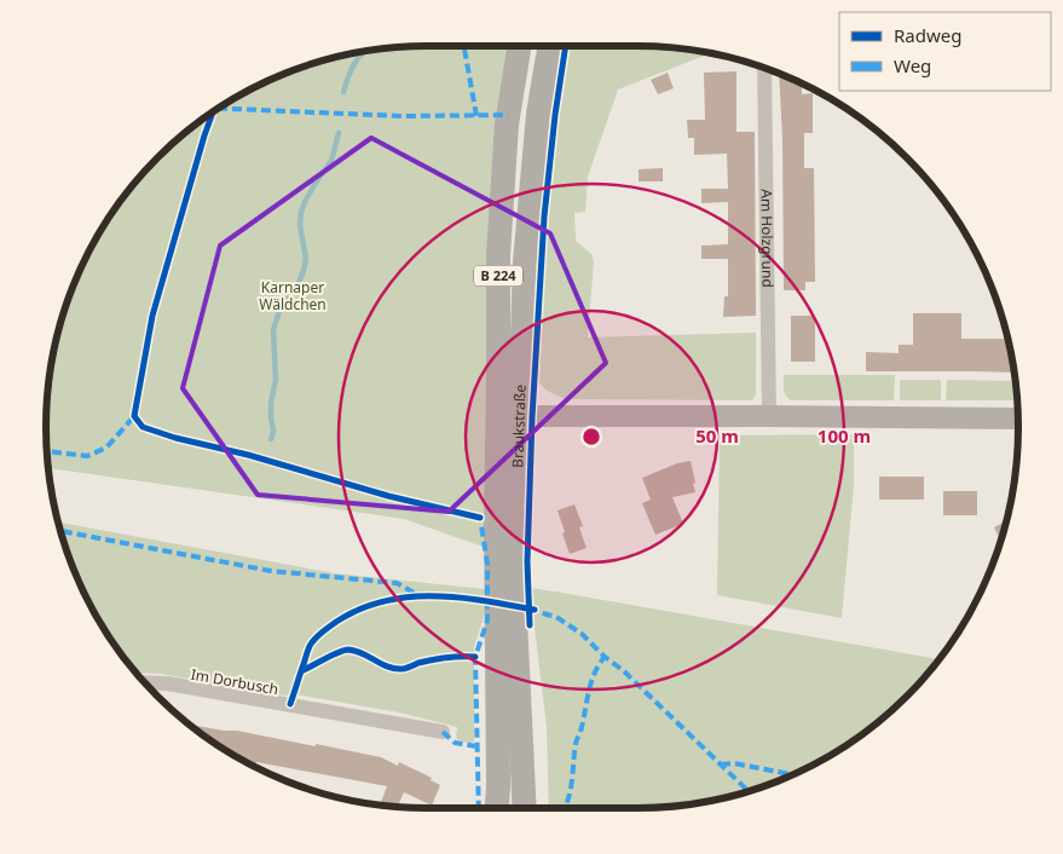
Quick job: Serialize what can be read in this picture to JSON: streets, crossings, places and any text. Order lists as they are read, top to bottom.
{
  "streets": {
    "main road": ["B 224", "Braukstraße"],
    "street": ["Am Holzgrund", "Im Dorbusch"]
  },
  "parks": ["Karnaper Wäldchen"],
  "legend": ["Radweg", "Weg"],
  "rings": ["50 m", "100 m"]
}
